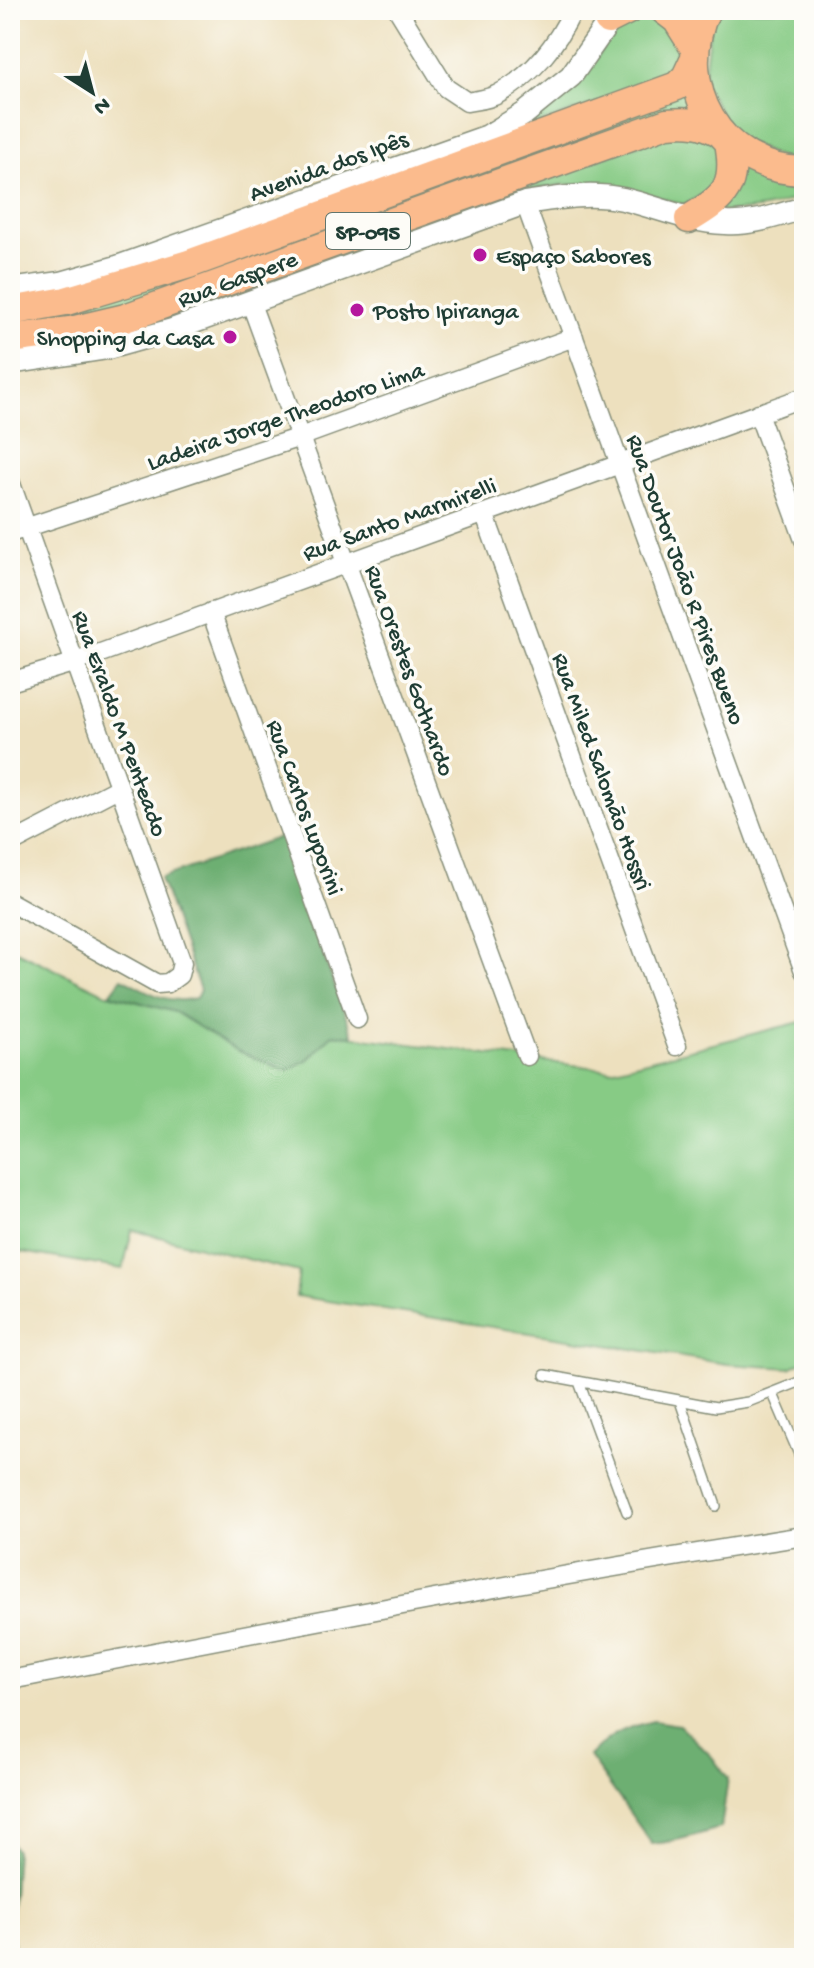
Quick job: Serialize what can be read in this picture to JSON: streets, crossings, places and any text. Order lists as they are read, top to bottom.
{
  "streets": {
    "main road": ["SP-095"],
    "street": [
      "Avenida dos Ipês",
      "Rua Gaspere",
      "Ladeira Jorge Theodoro Lima",
      "Rua Santo Marmirelli",
      "Rua Doutor João R Pires Bueno",
      "Rua Orestes Gothardo",
      "Rua Eraldo M Penteado",
      "Rua Miled Salomão Hossri",
      "Rua Carlos Luporini"
    ]
  },
  "crossings": [
    ["Rua Gaspere", "Rua Doutor João R Pires Bueno"],
    ["Rua Gaspere", "Rua Orestes Gothardo"],
    ["Ladeira Jorge Theodoro Lima", "Rua Doutor João R Pires Bueno"],
    ["Ladeira Jorge Theodoro Lima", "Rua Orestes Gothardo"],
    ["Ladeira Jorge Theodoro Lima", "Rua Eraldo M Penteado"],
    ["Rua Santo Marmirelli", "Rua Doutor João R Pires Bueno"],
    ["Rua Santo Marmirelli", "Rua Orestes Gothardo"],
    ["Rua Santo Marmirelli", "Rua Eraldo M Penteado"],
    ["Rua Santo Marmirelli", "Rua Miled Salomão Hossri"],
    ["Rua Santo Marmirelli", "Rua Carlos Luporini"]
  ],
  "places": ["Espaço Sabores", "Posto Ipiranga", "Shopping da Casa"],
  "north": "bottom right"
}
